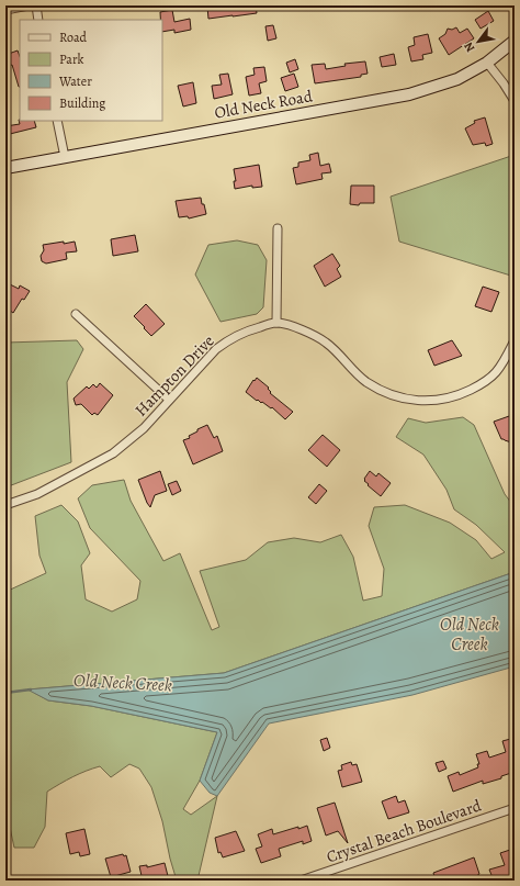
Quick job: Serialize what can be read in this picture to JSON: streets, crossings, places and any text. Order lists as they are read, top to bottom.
{
  "streets": {
    "street": ["Old Neck Road", "Hampton Drive", "Crystal Beach Boulevard"]
  },
  "water": ["Old Neck Creek"],
  "legend": [
    "Road",
    "Park",
    "Water",
    "Building"
  ],
  "north": "bottom left"
}
